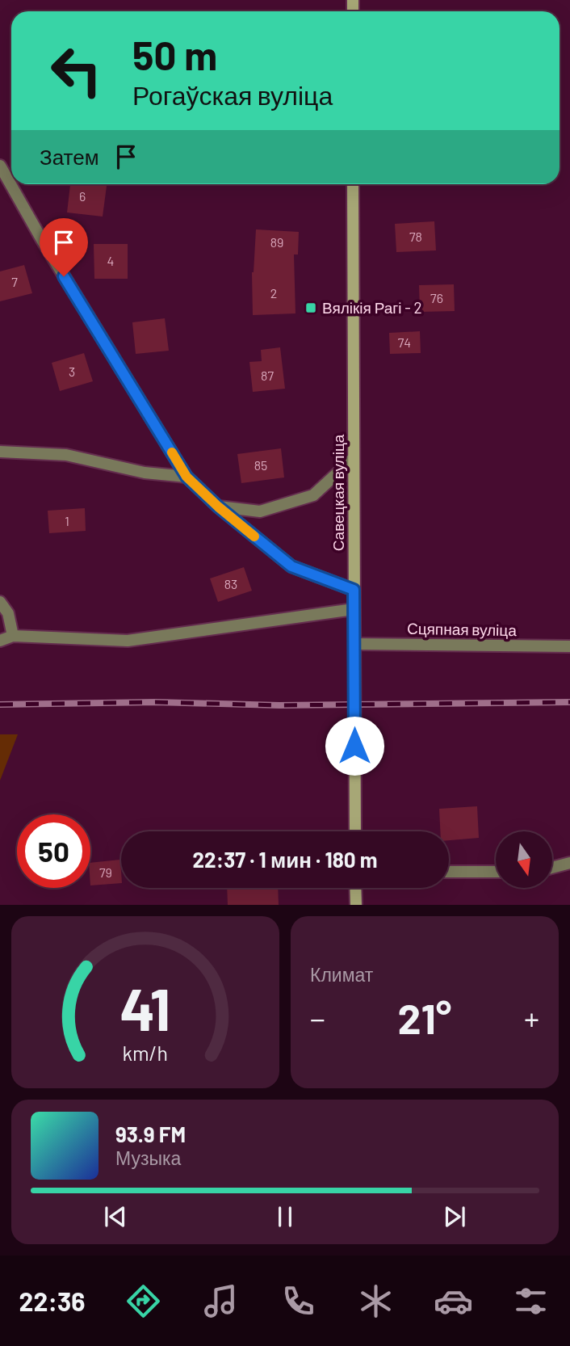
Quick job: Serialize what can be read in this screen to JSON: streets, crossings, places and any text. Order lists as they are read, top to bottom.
{
  "streets": {
    "main road": ["Савецкая вуліца"],
    "street": ["Сцяпная вуліца"]
  },
  "crossings": [
    ["Савецкая вуліца", "Сцяпная вуліца"]
  ],
  "places": {
    "transit": ["Вялікія Рагі - 2"]
  },
  "house_numbers": [
    "6",
    "78",
    "89",
    "4",
    "7",
    "2",
    "76",
    "74",
    "3",
    "87",
    "85",
    "1",
    "83",
    "79"
  ],
  "north": "bottom",
  "page": {
    "turn": ["50 m", "Рогаўская вуліца"],
    "then": "Затем",
    "limit": "50",
    "trip": "22:37 · 1 мин · 180 m",
    "tile": "Климат",
    "heat": ["−", "21°", "+"],
    "song": ["93.9 FM", "Музыка"],
    "tabs": "22:36",
    "gauge": ["41", "km/h"]
  }
}
